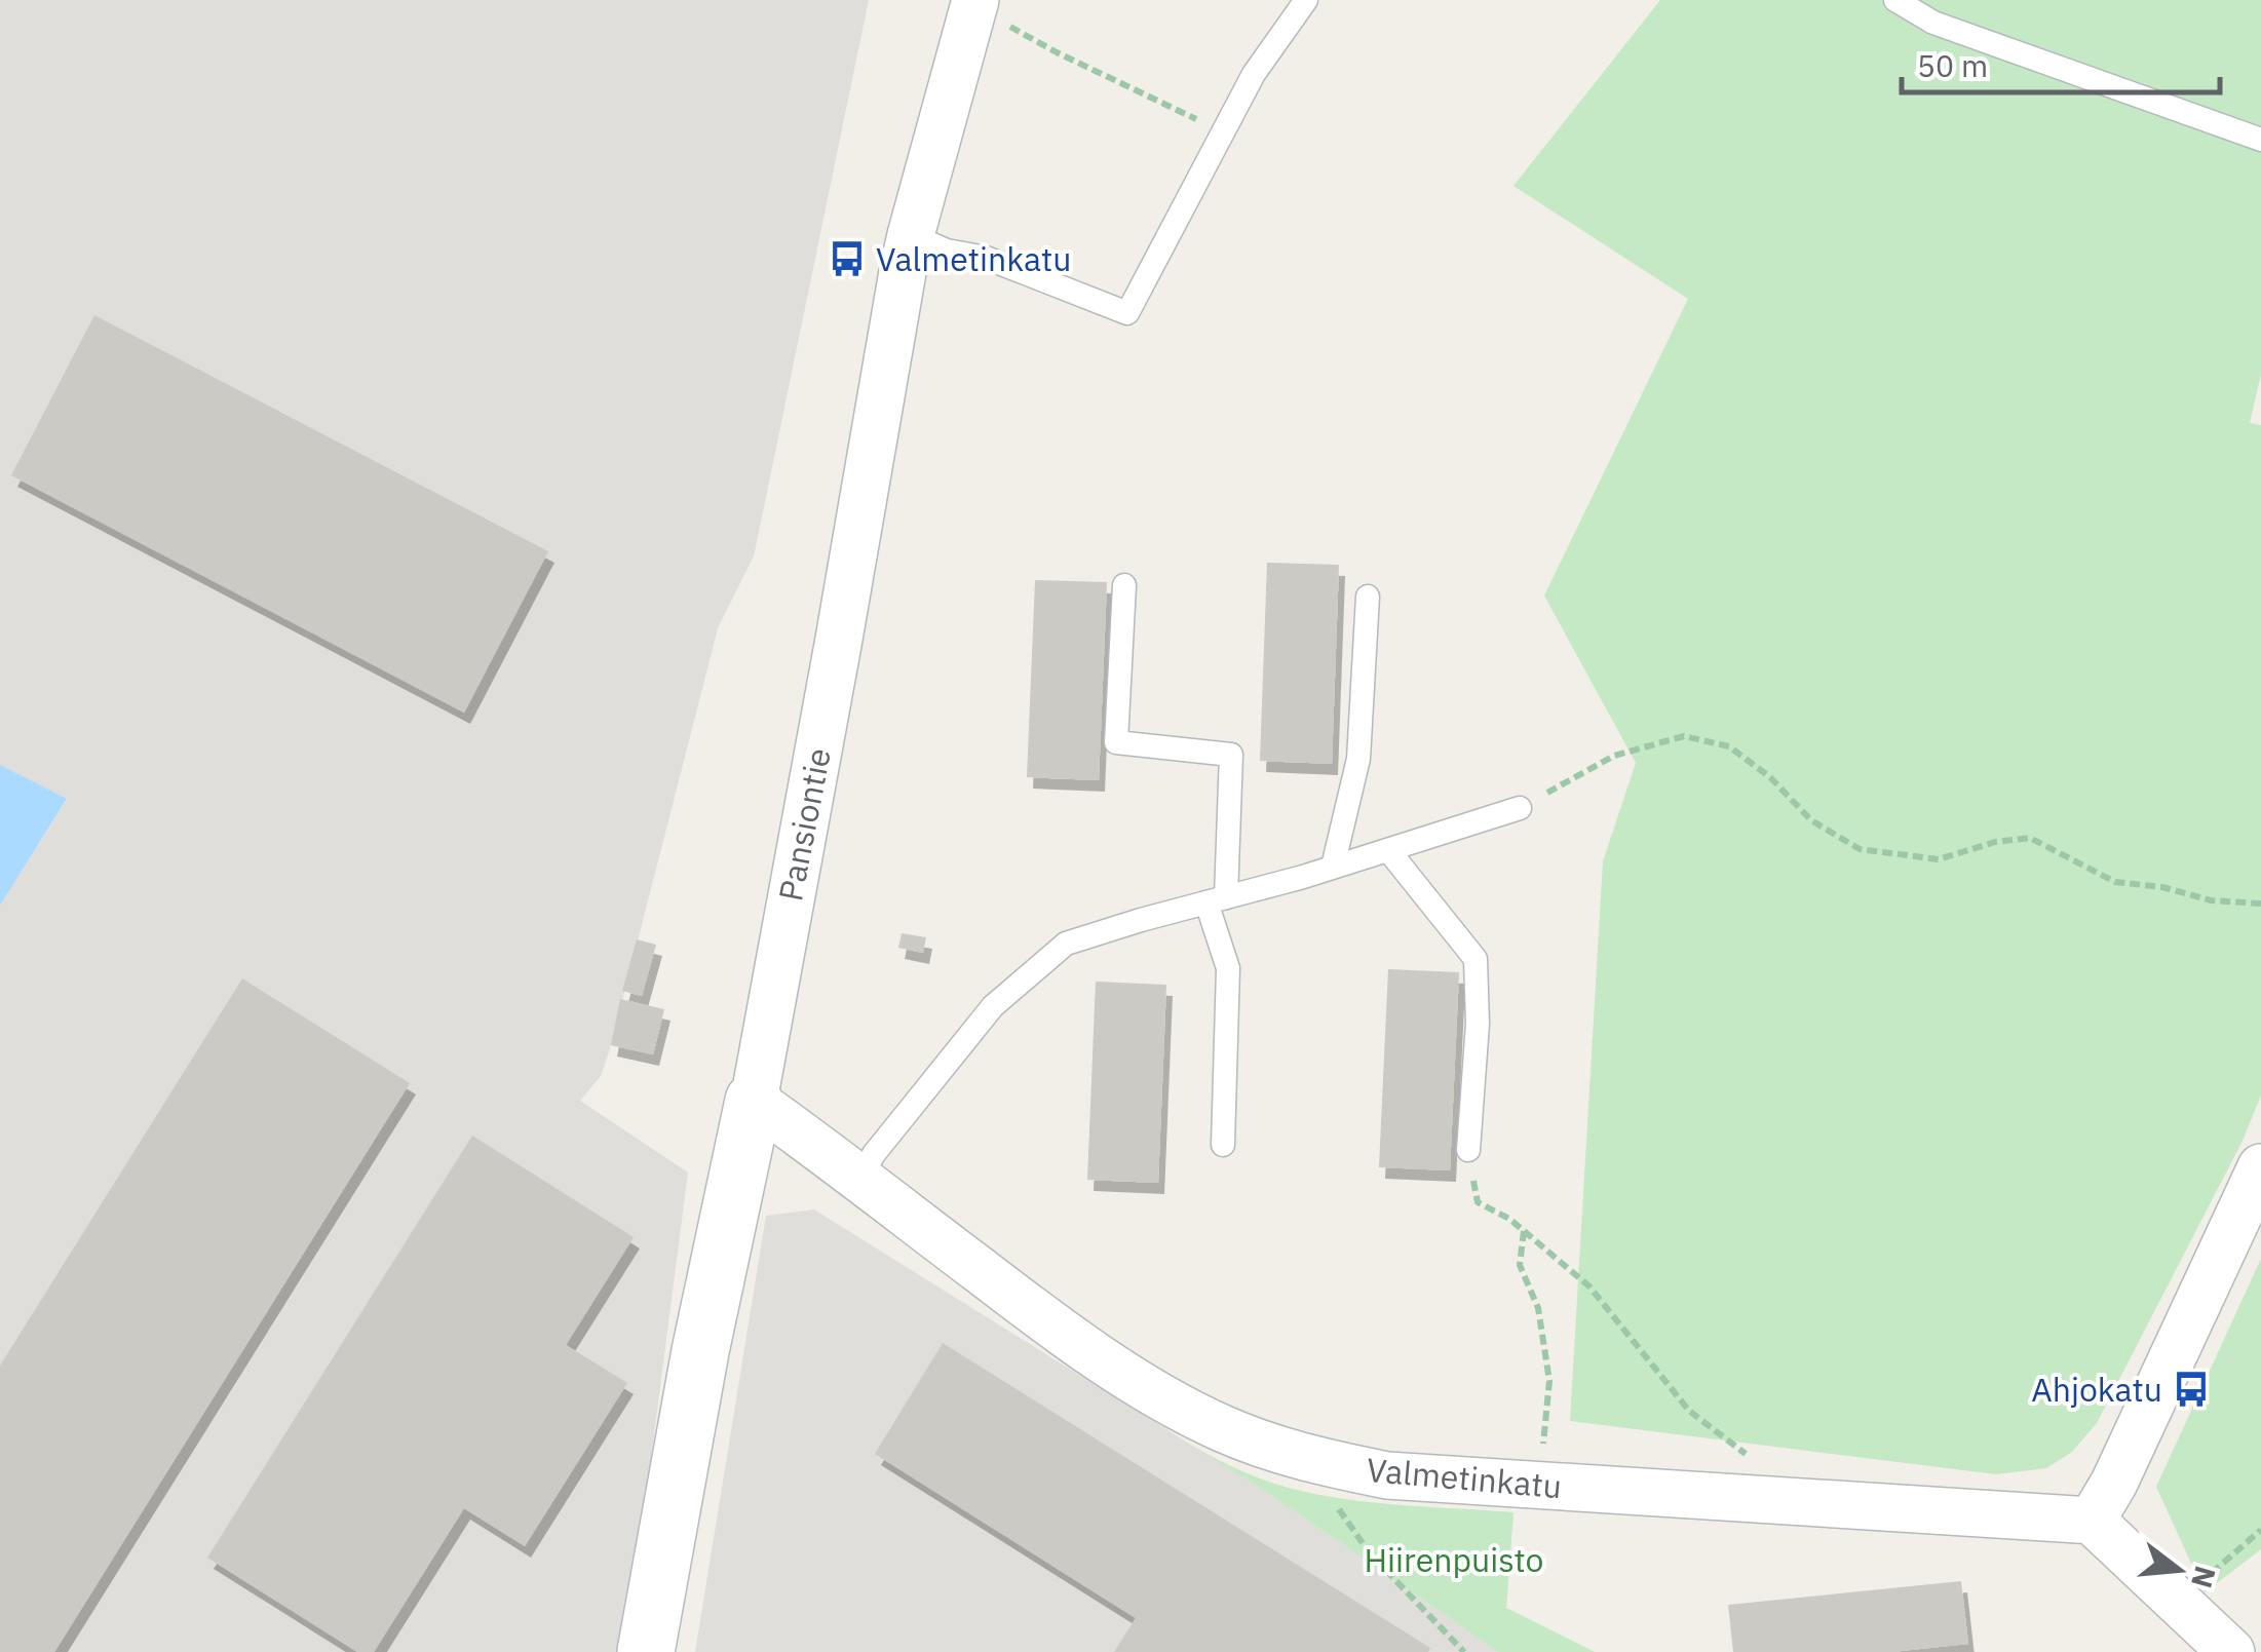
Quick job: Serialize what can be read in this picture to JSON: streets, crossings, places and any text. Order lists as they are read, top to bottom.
{
  "streets": {
    "street": ["Pansiontie", "Valmetinkatu"]
  },
  "crossings": [
    ["Pansiontie", "Valmetinkatu"]
  ],
  "parks": ["Hiirenpuisto"],
  "places": {
    "bus stop": ["Valmetinkatu", "Ahjokatu"]
  },
  "scale_bar": "50 m",
  "north": "right"
}
